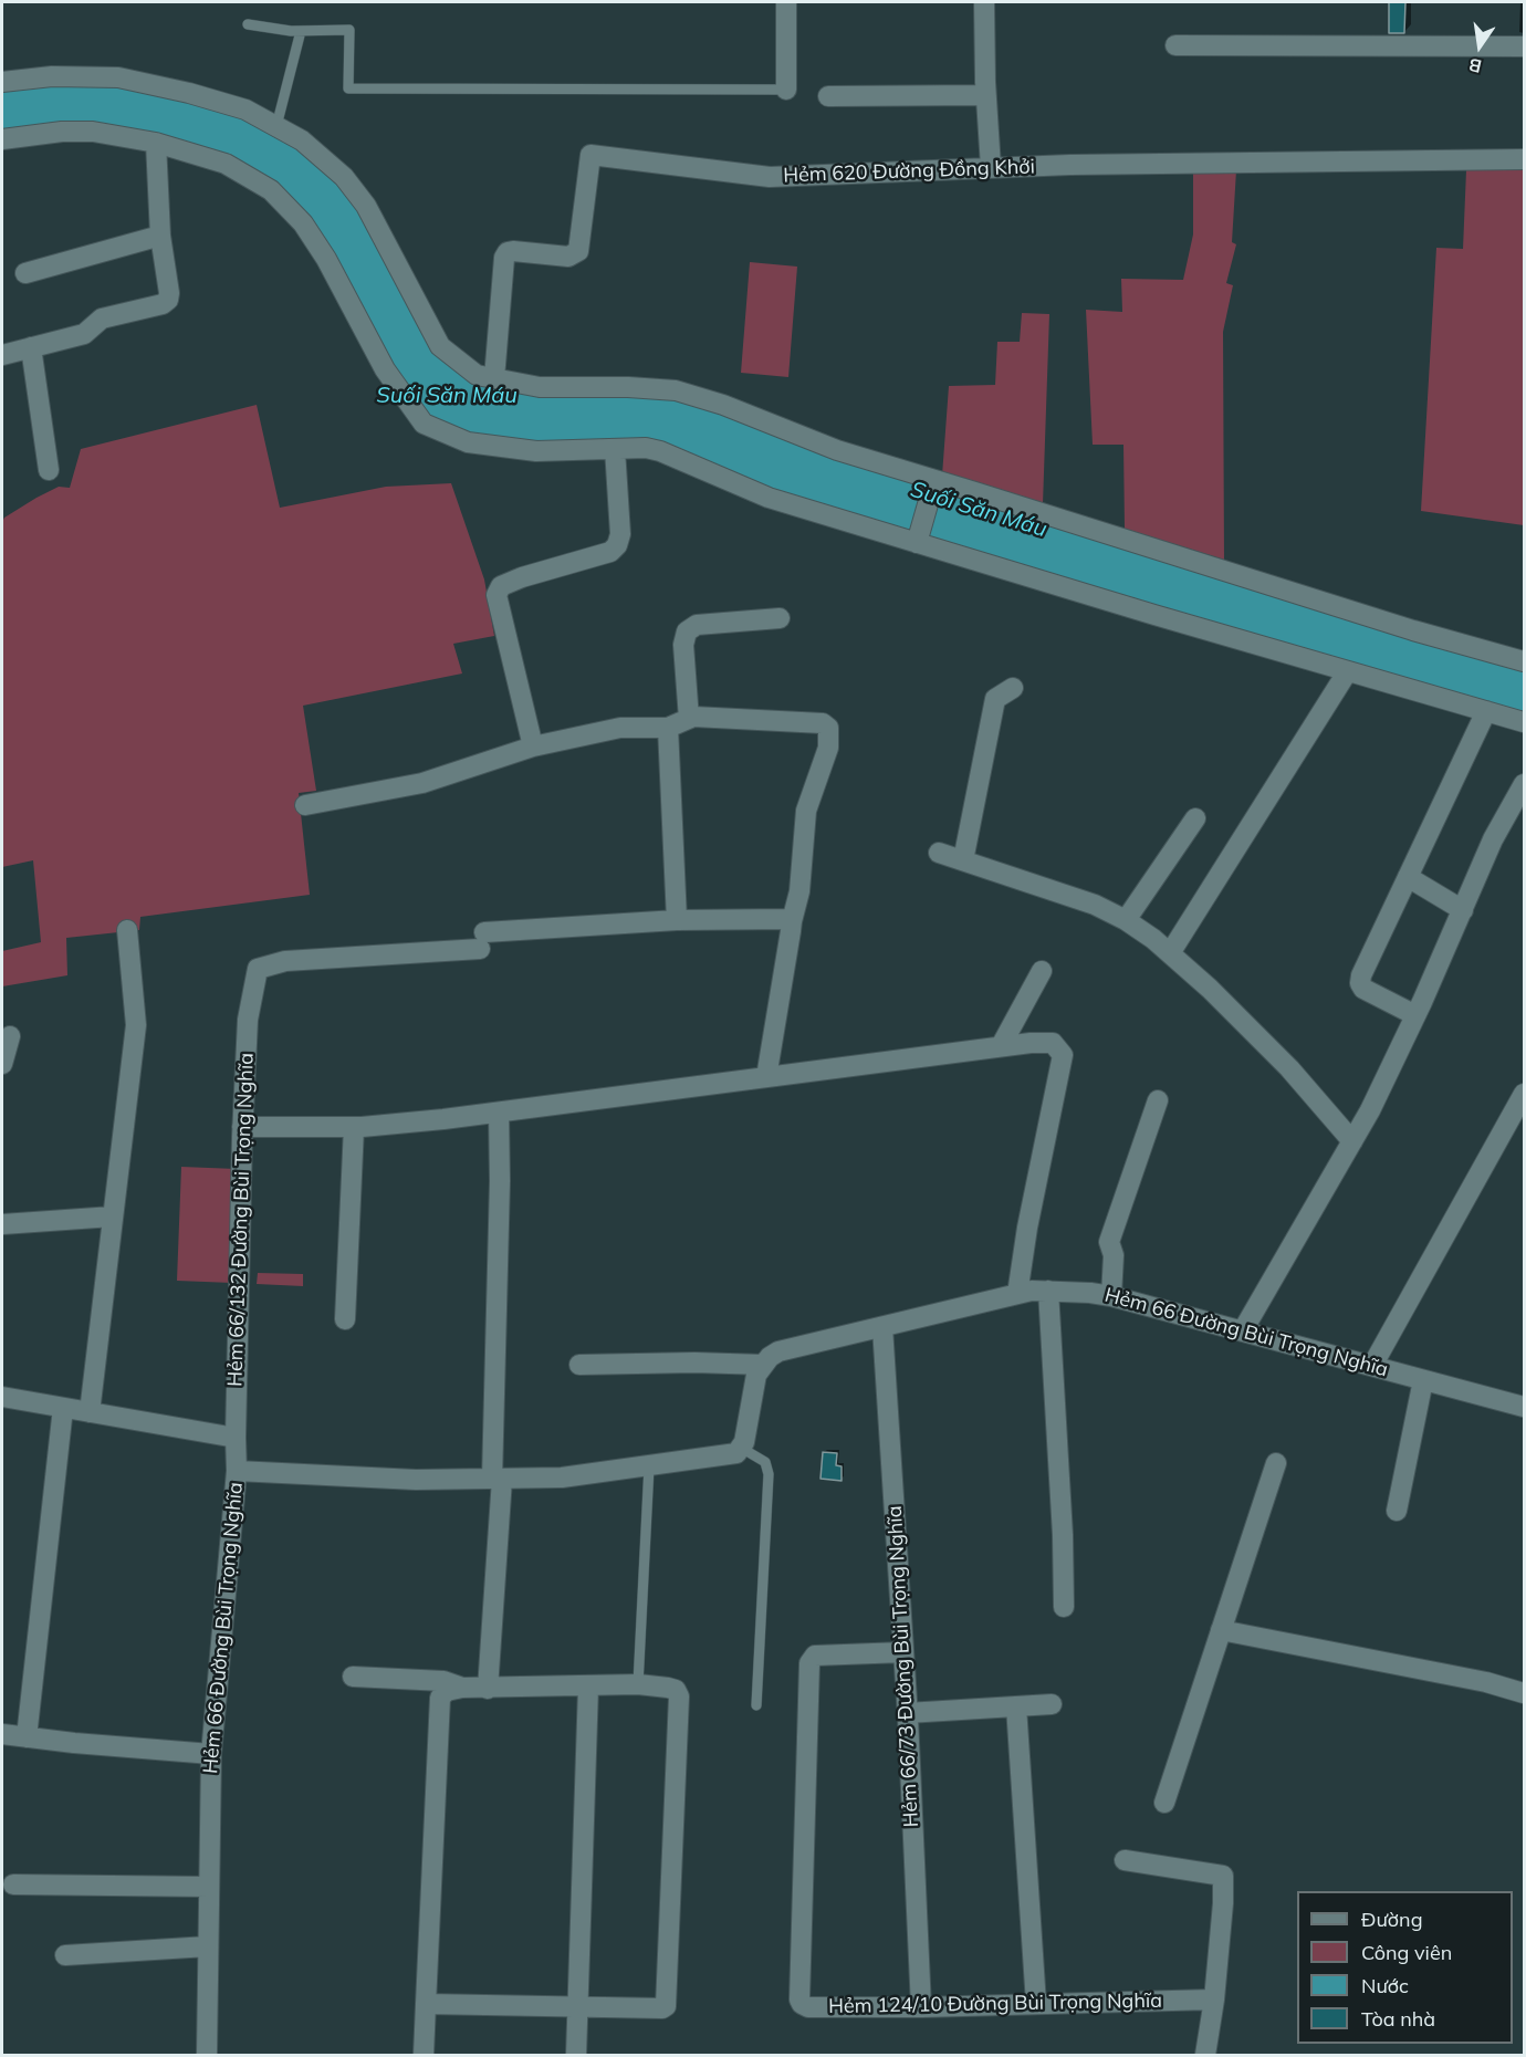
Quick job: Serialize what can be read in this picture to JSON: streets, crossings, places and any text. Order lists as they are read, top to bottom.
{
  "streets": {
    "street": [
      "Hẻm 620 Đường Đồng Khởi",
      "Hẻm 66/132 Đường Bùi Trọng Nghĩa",
      "Hẻm 66 Đường Bùi Trọng Nghĩa",
      "Hẻm 66/73 Đường Bùi Trọng Nghĩa",
      "Hẻm 124/10 Đường Bùi Trọng Nghĩa"
    ]
  },
  "crossings": [
    ["Hẻm 66/132 Đường Bùi Trọng Nghĩa", "Hẻm 66 Đường Bùi Trọng Nghĩa"],
    ["Hẻm 66 Đường Bùi Trọng Nghĩa", "Hẻm 66/73 Đường Bùi Trọng Nghĩa"],
    ["Hẻm 66/73 Đường Bùi Trọng Nghĩa", "Hẻm 124/10 Đường Bùi Trọng Nghĩa"]
  ],
  "water": ["Suối Săn Máu"],
  "legend": [
    "Đường",
    "Công viên",
    "Nước",
    "Tòa nhà"
  ],
  "north": "bottom"
}
